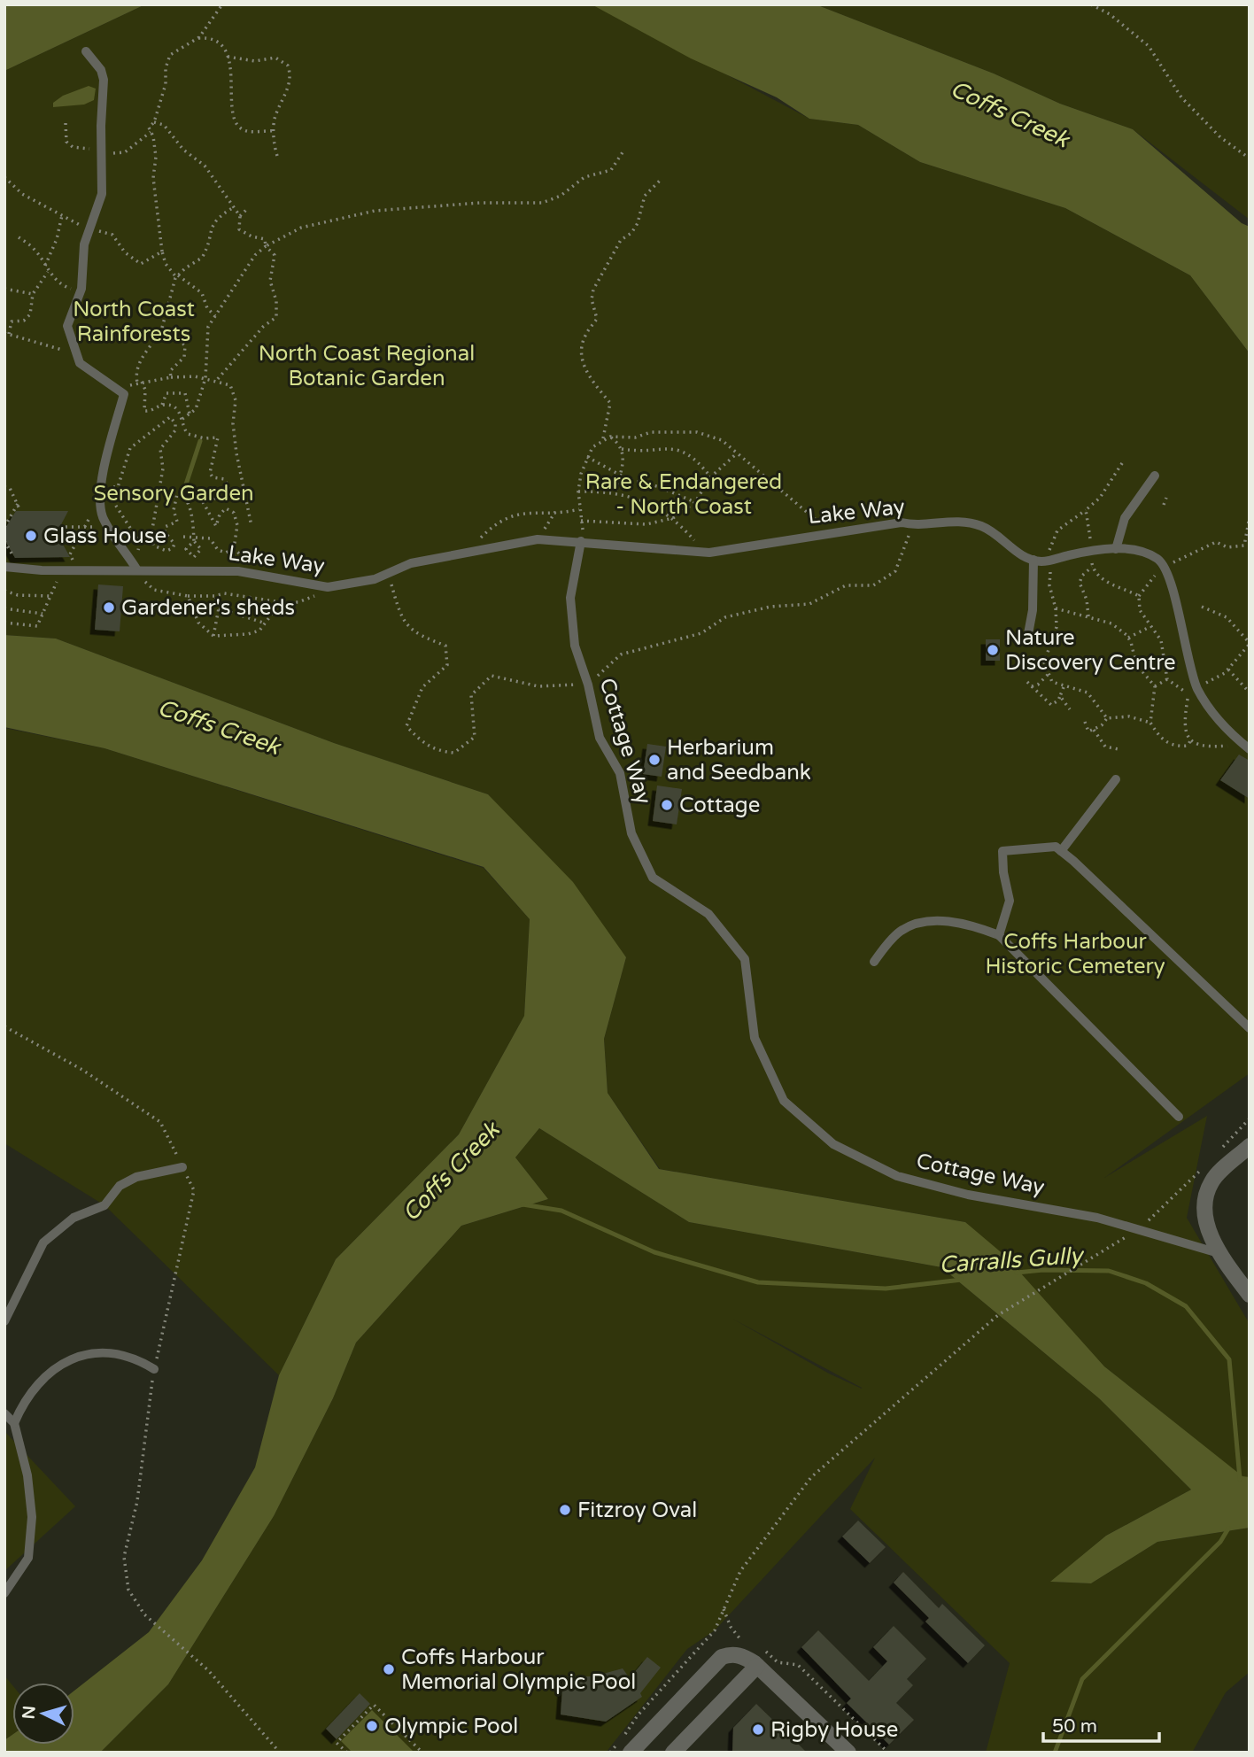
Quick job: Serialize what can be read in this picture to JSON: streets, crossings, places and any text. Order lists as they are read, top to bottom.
{
  "streets": {
    "lane": ["Lake Way", "Cottage Way"]
  },
  "crossings": [
    ["Lake Way", "Cottage Way"]
  ],
  "water": ["Coffs Creek", "Carralls Gully"],
  "parks": [
    "North Coast Rainforests",
    "North Coast Regional Botanic Garden",
    "Rare & Endangered - North Coast",
    "Sensory Garden",
    "Coffs Harbour Historic Cemetery"
  ],
  "places": [
    "Glass House",
    "Gardener's sheds",
    "Nature Discovery Centre",
    "Herbarium and Seedbank",
    "Cottage",
    "Fitzroy Oval",
    "Coffs Harbour Memorial Olympic Pool",
    "Olympic Pool",
    "Rigby House"
  ],
  "scale_bar": "50 m",
  "north": "left"
}
